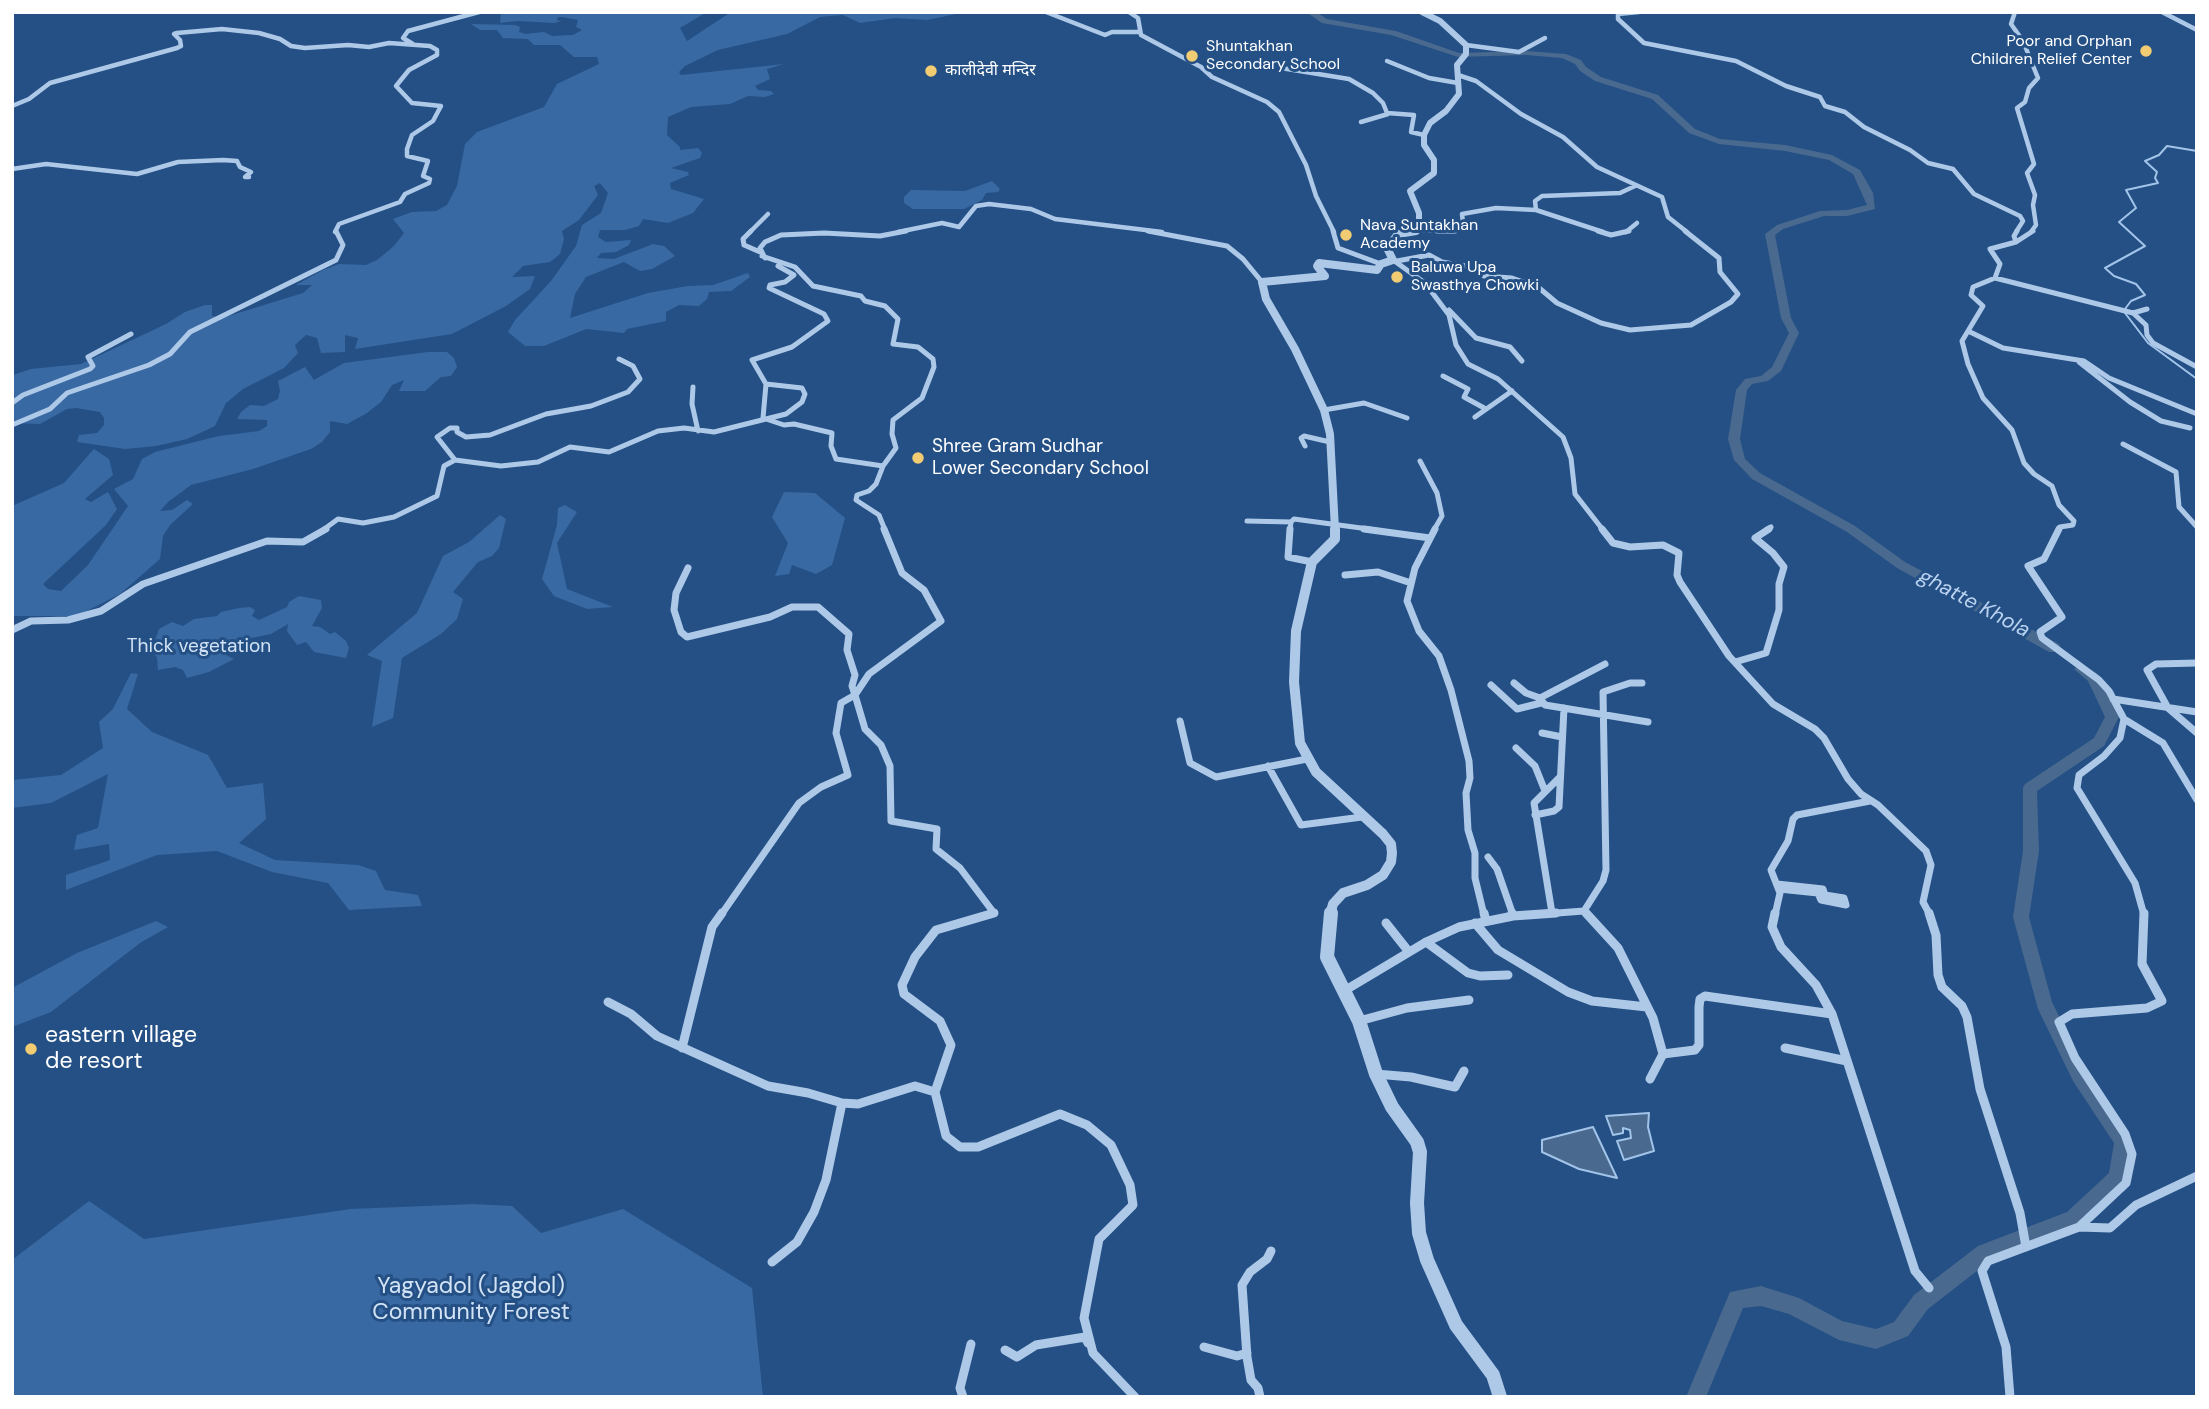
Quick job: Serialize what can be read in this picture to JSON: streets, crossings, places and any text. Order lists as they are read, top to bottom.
{
  "water": ["ghatte Khola"],
  "parks": ["Thick vegetation", "Yagyadol (Jagdol) Community Forest"],
  "places": [
    "Poor and Orphan Children Relief Center",
    "Shuntakhan Secondary School",
    "कालीदेवी मन्दिर",
    "Nava Suntakhan Academy",
    "Baluwa Upa Swasthya Chowki",
    "Shree Gram Sudhar Lower Secondary School",
    "eastern village de resort"
  ]
}
